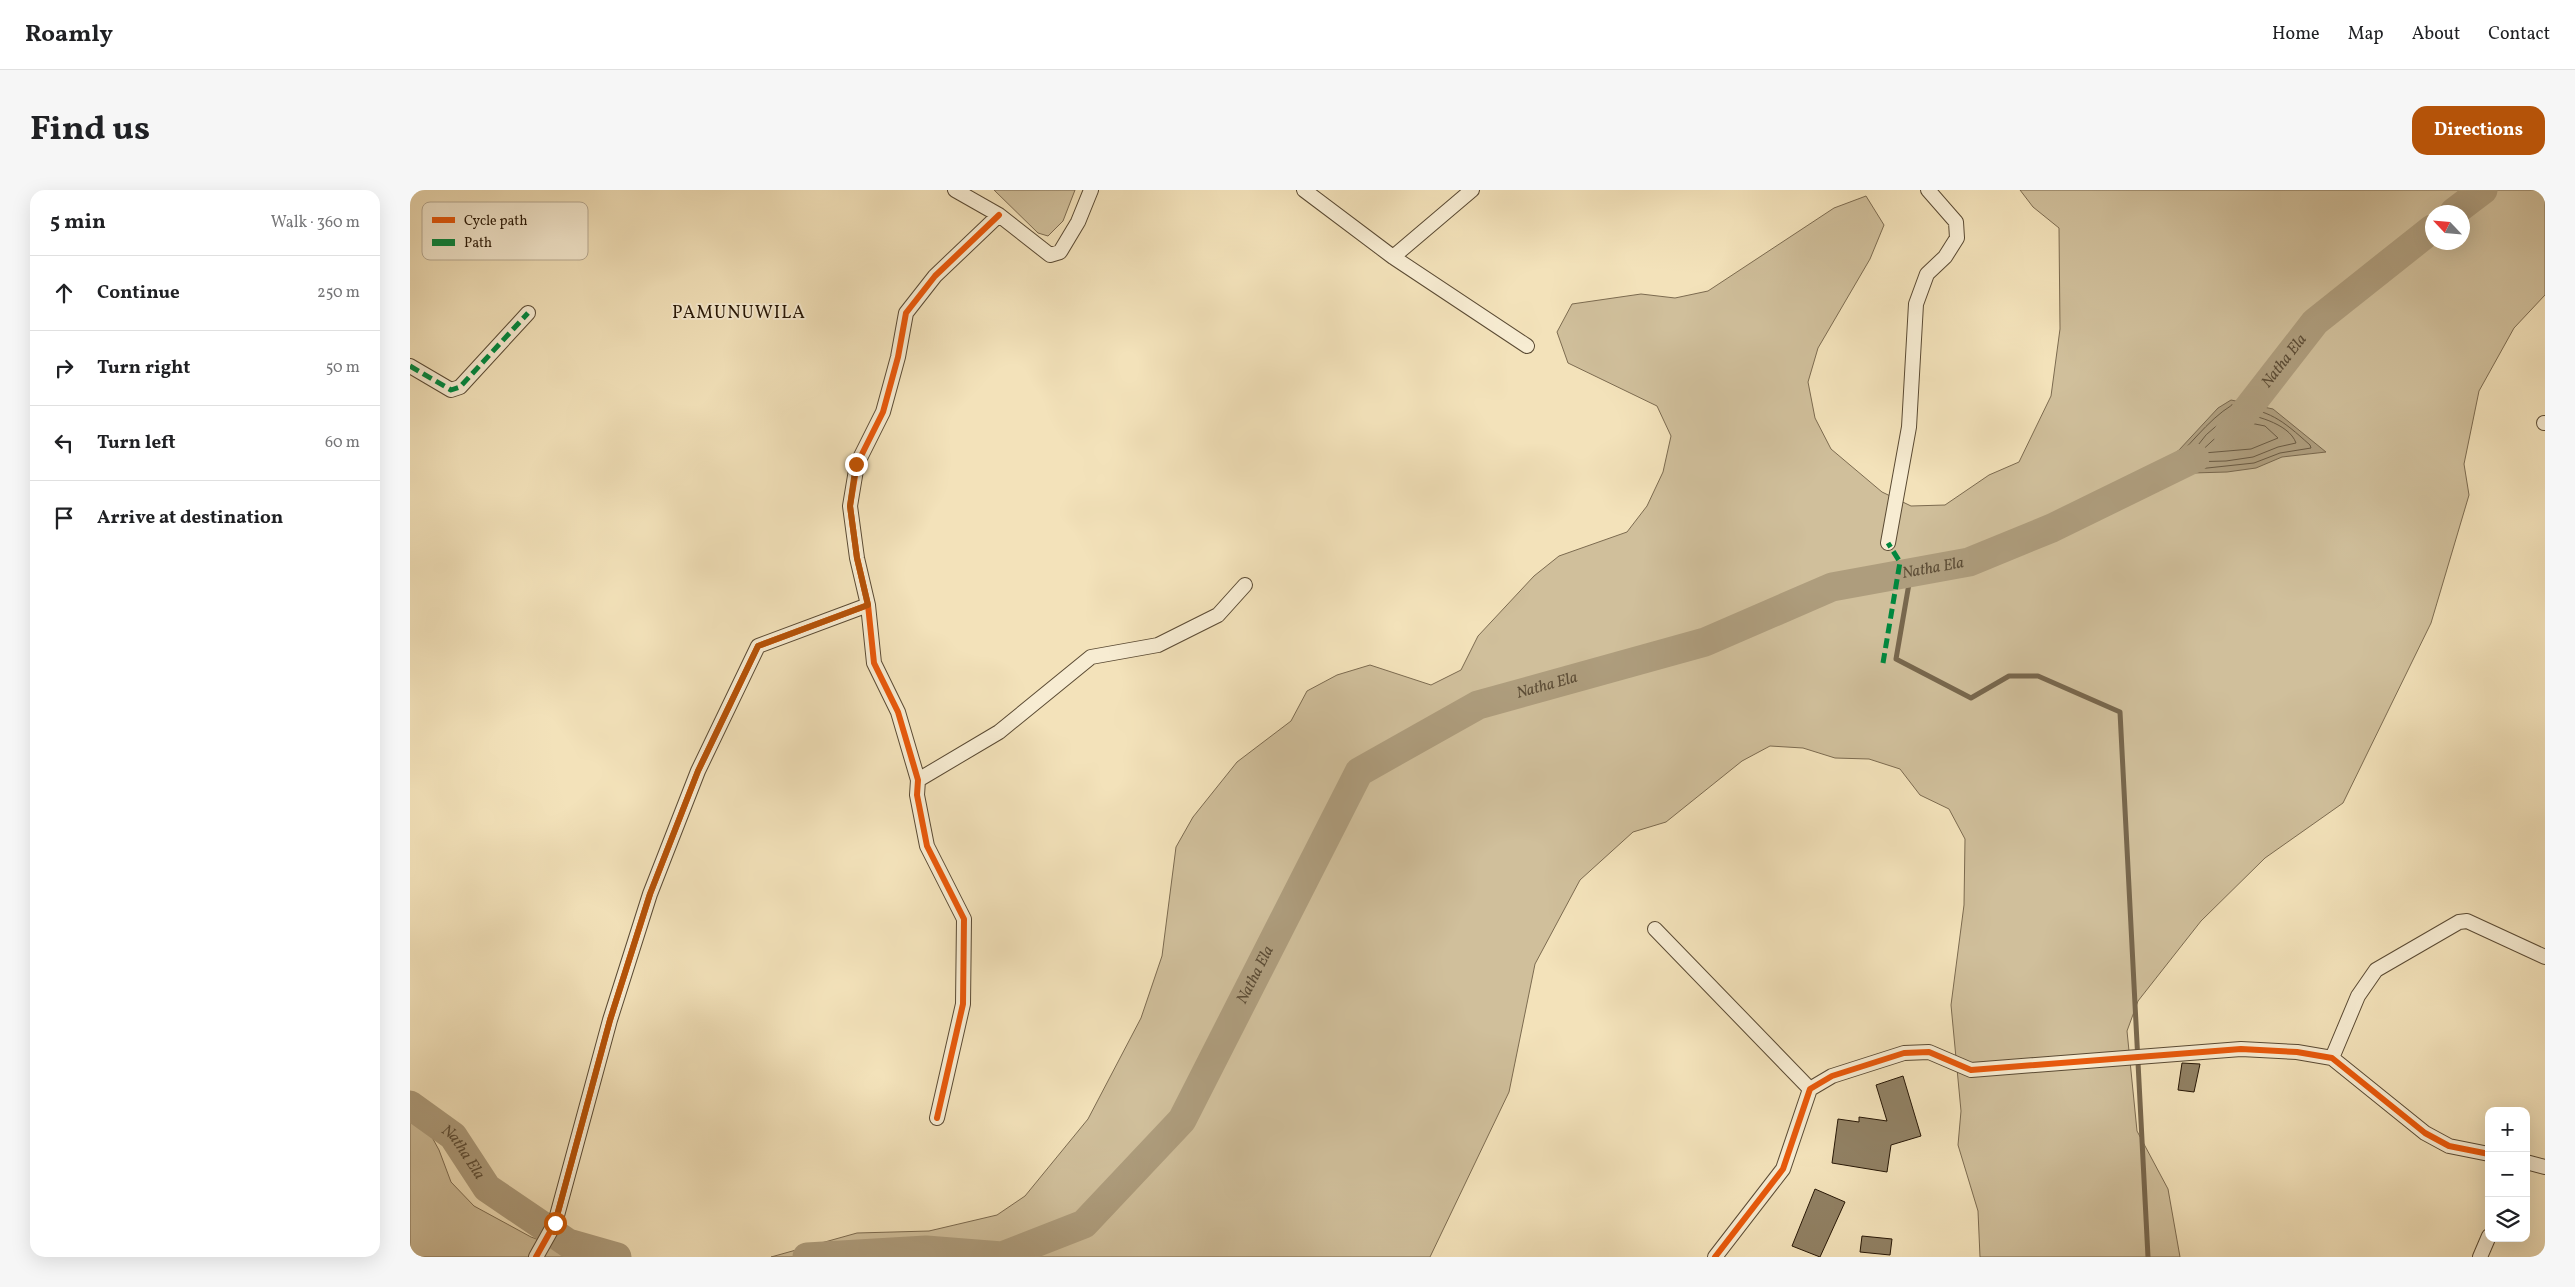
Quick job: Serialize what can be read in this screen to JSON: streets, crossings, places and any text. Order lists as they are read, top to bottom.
{
  "districts": ["PAMUNUWILA"],
  "water": ["Natha Ela"],
  "legend": ["Cycle path", "Path"],
  "north": "top left",
  "page": {
    "header": "Roamly",
    "nav": [
      "Home",
      "Map",
      "About",
      "Contact"
    ],
    "title": "Find us",
    "buttons": "Directions",
    "heading": ["5 min", "Walk · 360 m"],
    "list": [
      ["Continue", "250 m"],
      ["Turn right", "50 m"],
      ["Turn left", "60 m"],
      "Arrive at destination"
    ],
    "map_buttons": ["+", "−"]
  }
}
